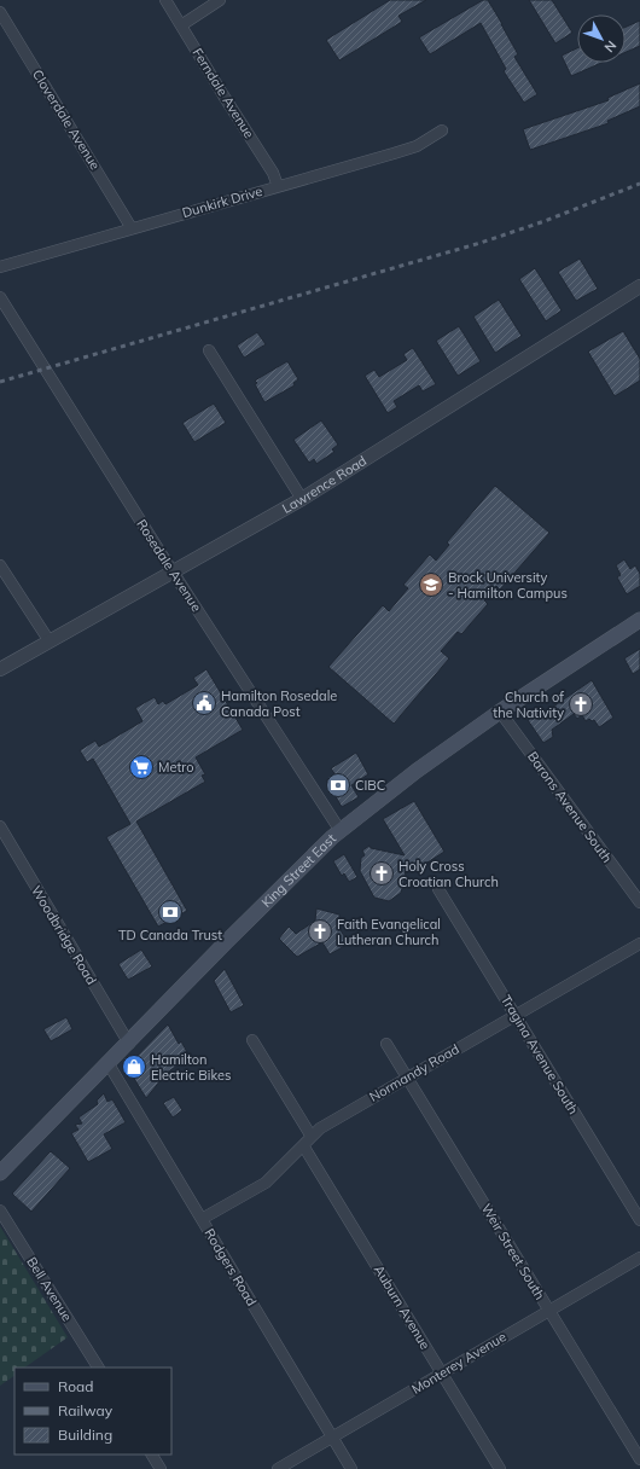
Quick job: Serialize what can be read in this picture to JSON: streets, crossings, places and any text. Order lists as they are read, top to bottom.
{
  "streets": {
    "main road": ["King Street East"],
    "street": [
      "Ferndale Avenue",
      "Cloverdale Avenue",
      "Dunkirk Drive",
      "Lawrence Road",
      "Rosedale Avenue",
      "Barons Avenue South",
      "Woodbridge Road",
      "Tragina Avenue South",
      "Normandy Road",
      "Weir Street South",
      "Rodgers Road",
      "Bell Avenue",
      "Auburn Avenue",
      "Monterey Avenue"
    ]
  },
  "crossings": [
    ["Ferndale Avenue", "Dunkirk Drive"],
    ["Cloverdale Avenue", "Dunkirk Drive"],
    ["Lawrence Road", "Rosedale Avenue"],
    ["Rosedale Avenue", "King Street East"],
    ["Barons Avenue South", "King Street East"],
    ["King Street East", "Woodbridge Road"],
    ["King Street East", "Rodgers Road"],
    ["Tragina Avenue South", "Normandy Road"],
    ["Normandy Road", "Weir Street South"],
    ["Normandy Road", "Rodgers Road"],
    ["Normandy Road", "Auburn Avenue"],
    ["Weir Street South", "Monterey Avenue"],
    ["Rodgers Road", "Monterey Avenue"],
    ["Auburn Avenue", "Monterey Avenue"]
  ],
  "places": {
    "school or university": ["Brock University - Hamilton Campus"],
    "public building": ["Hamilton Rosedale Canada Post"],
    "church": ["Church of the Nativity", "Holy Cross Croatian Church", "Faith Evangelical Lutheran Church"],
    "supermarket": ["Metro"],
    "bank": ["CIBC", "TD Canada Trust"],
    "shop": ["Hamilton Electric Bikes"]
  },
  "legend": ["Road", "Railway", "Building"],
  "north": "bottom right"
}
